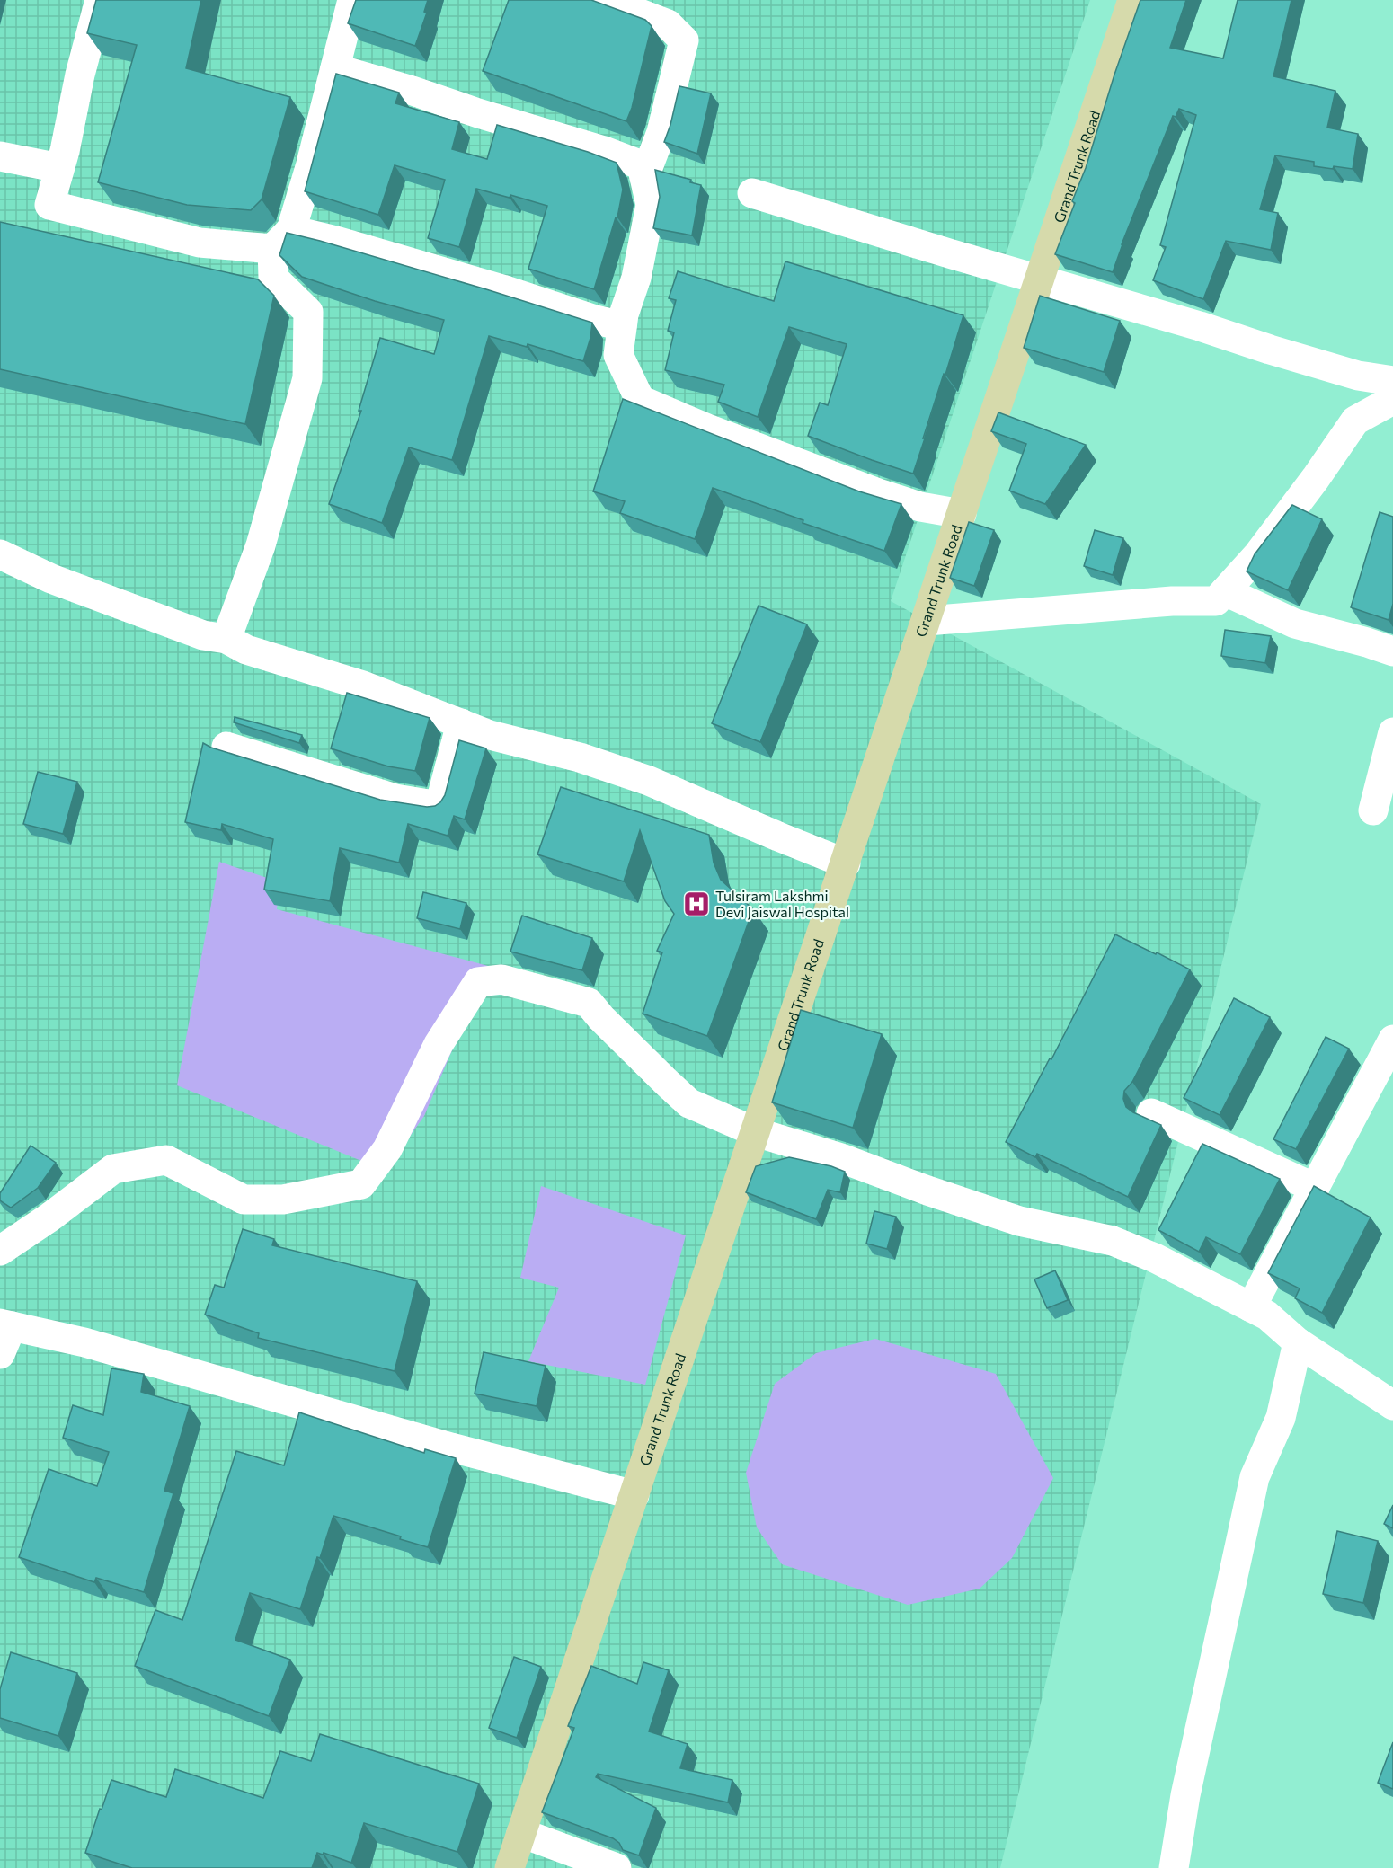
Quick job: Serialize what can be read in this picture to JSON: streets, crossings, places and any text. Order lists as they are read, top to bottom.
{
  "streets": {
    "main road": ["Grand Trunk Road"]
  },
  "places": {
    "hospital": ["Tulsiram Lakshmi Devi Jaiswal Hospital"]
  }
}
